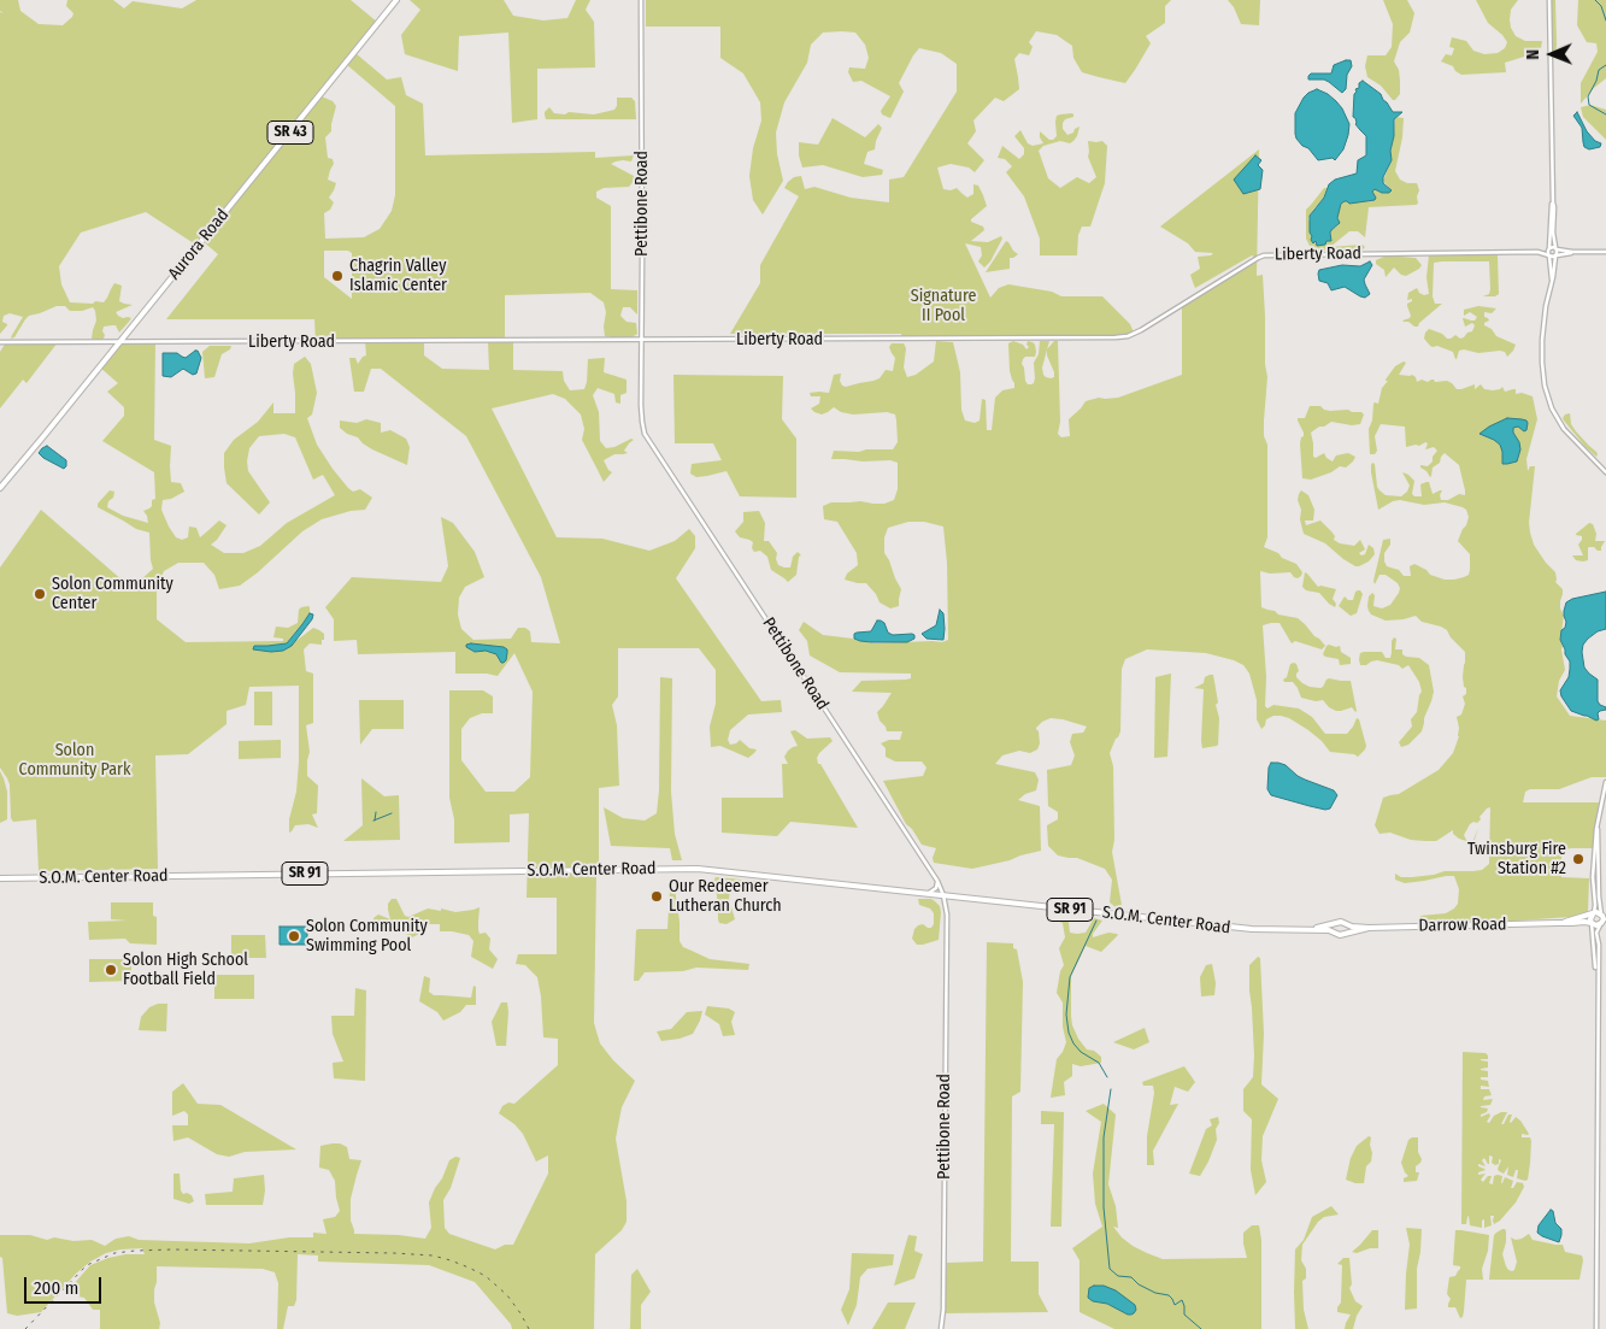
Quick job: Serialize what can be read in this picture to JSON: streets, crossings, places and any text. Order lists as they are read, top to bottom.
{
  "streets": {
    "main road": [
      "SR 43",
      "Aurora Road",
      "S.O.M. Center Road",
      "SR 91",
      "Darrow Road"
    ],
    "street": ["Pettibone Road", "Liberty Road"]
  },
  "crossings": [
    ["Pettibone Road", "Liberty Road"],
    ["Pettibone Road", "S.O.M. Center Road"],
    ["Aurora Road", "Liberty Road"],
    ["S.O.M. Center Road", "Darrow Road"]
  ],
  "parks": ["Signature II Pool", "Solon Community Park"],
  "places": [
    "Chagrin Valley Islamic Center",
    "Solon Community Center",
    "Twinsburg Fire Station #2",
    "Our Redeemer Lutheran Church",
    "Solon Community Swimming Pool",
    "Solon High School Football Field"
  ],
  "scale_bar": "200 m",
  "north": "left"
}
